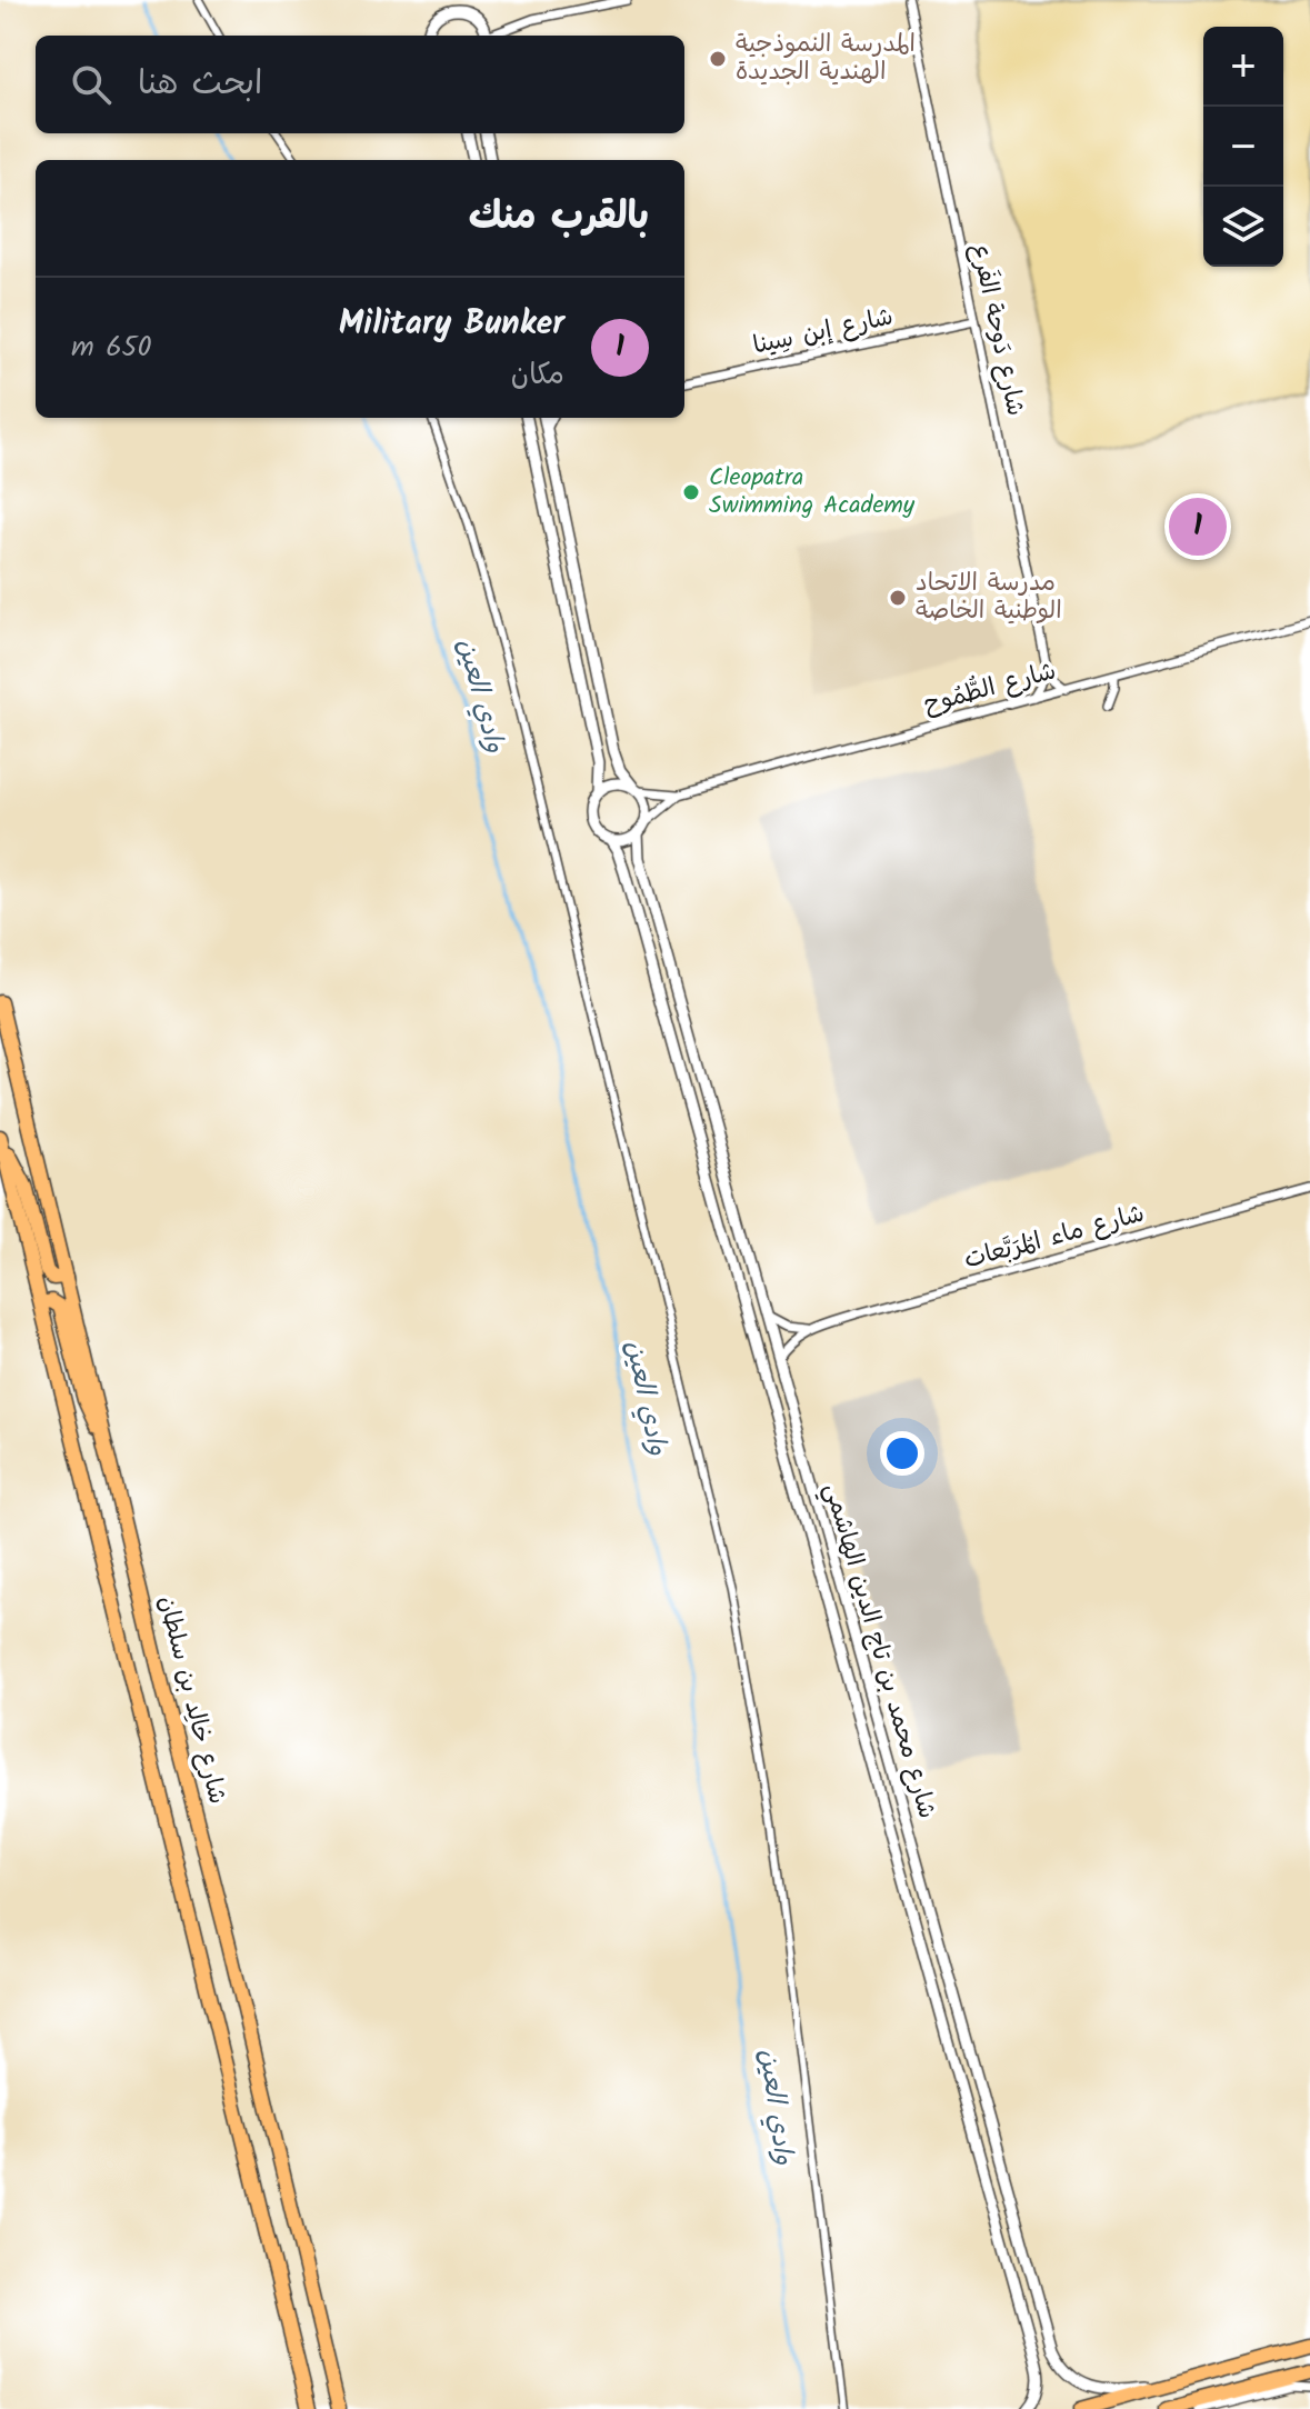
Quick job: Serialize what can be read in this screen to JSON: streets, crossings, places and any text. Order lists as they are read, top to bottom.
{
  "streets": {
    "main road": ["شارع خالِد بن سلطان"],
    "street": [
      "شارع دَوحة الفَرع",
      "شارع إبن سِينا",
      "شارع الطُّمُوح",
      "شارع ماء المُرَبَّعات",
      "شارع محمد بن تاج الدين الهاشمي"
    ]
  },
  "crossings": [
    ["شارع دَوحة الفَرع", "شارع إبن سِينا"],
    ["شارع دَوحة الفَرع", "شارع الطُّمُوح"],
    ["شارع الطُّمُوح", "شارع محمد بن تاج الدين الهاشمي"],
    ["شارع ماء المُرَبَّعات", "شارع محمد بن تاج الدين الهاشمي"]
  ],
  "water": ["وادي العين"],
  "places": ["المدرسة النموذجية الهندية الجديدة", "Cleopatra Swimming Academy", "مدرسة الاتحاد الوطنية الخاصة"],
  "page": {
    "map_buttons": ["+", "−"],
    "search": "ابحث هنا",
    "heading": "بالقرب منك",
    "list": [
      {
        "mark": "1",
        "name": "Military Bunker",
        "note": "مكان",
        "value": "650 m"
      }
    ],
    "pins": "1"
  }
}
